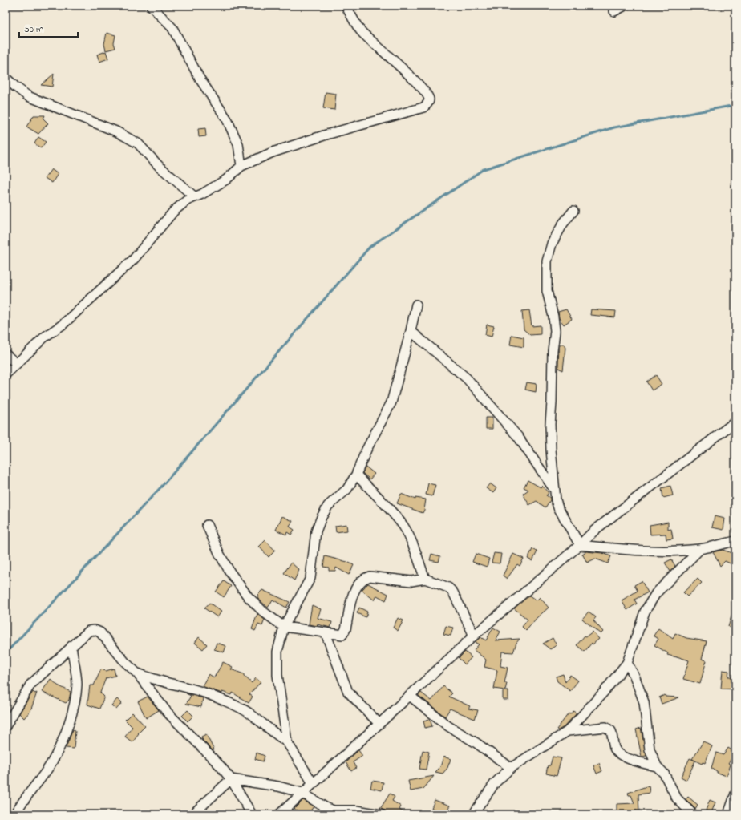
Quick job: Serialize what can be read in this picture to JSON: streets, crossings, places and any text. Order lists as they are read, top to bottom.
{
  "scale_bar": "50 m"
}
